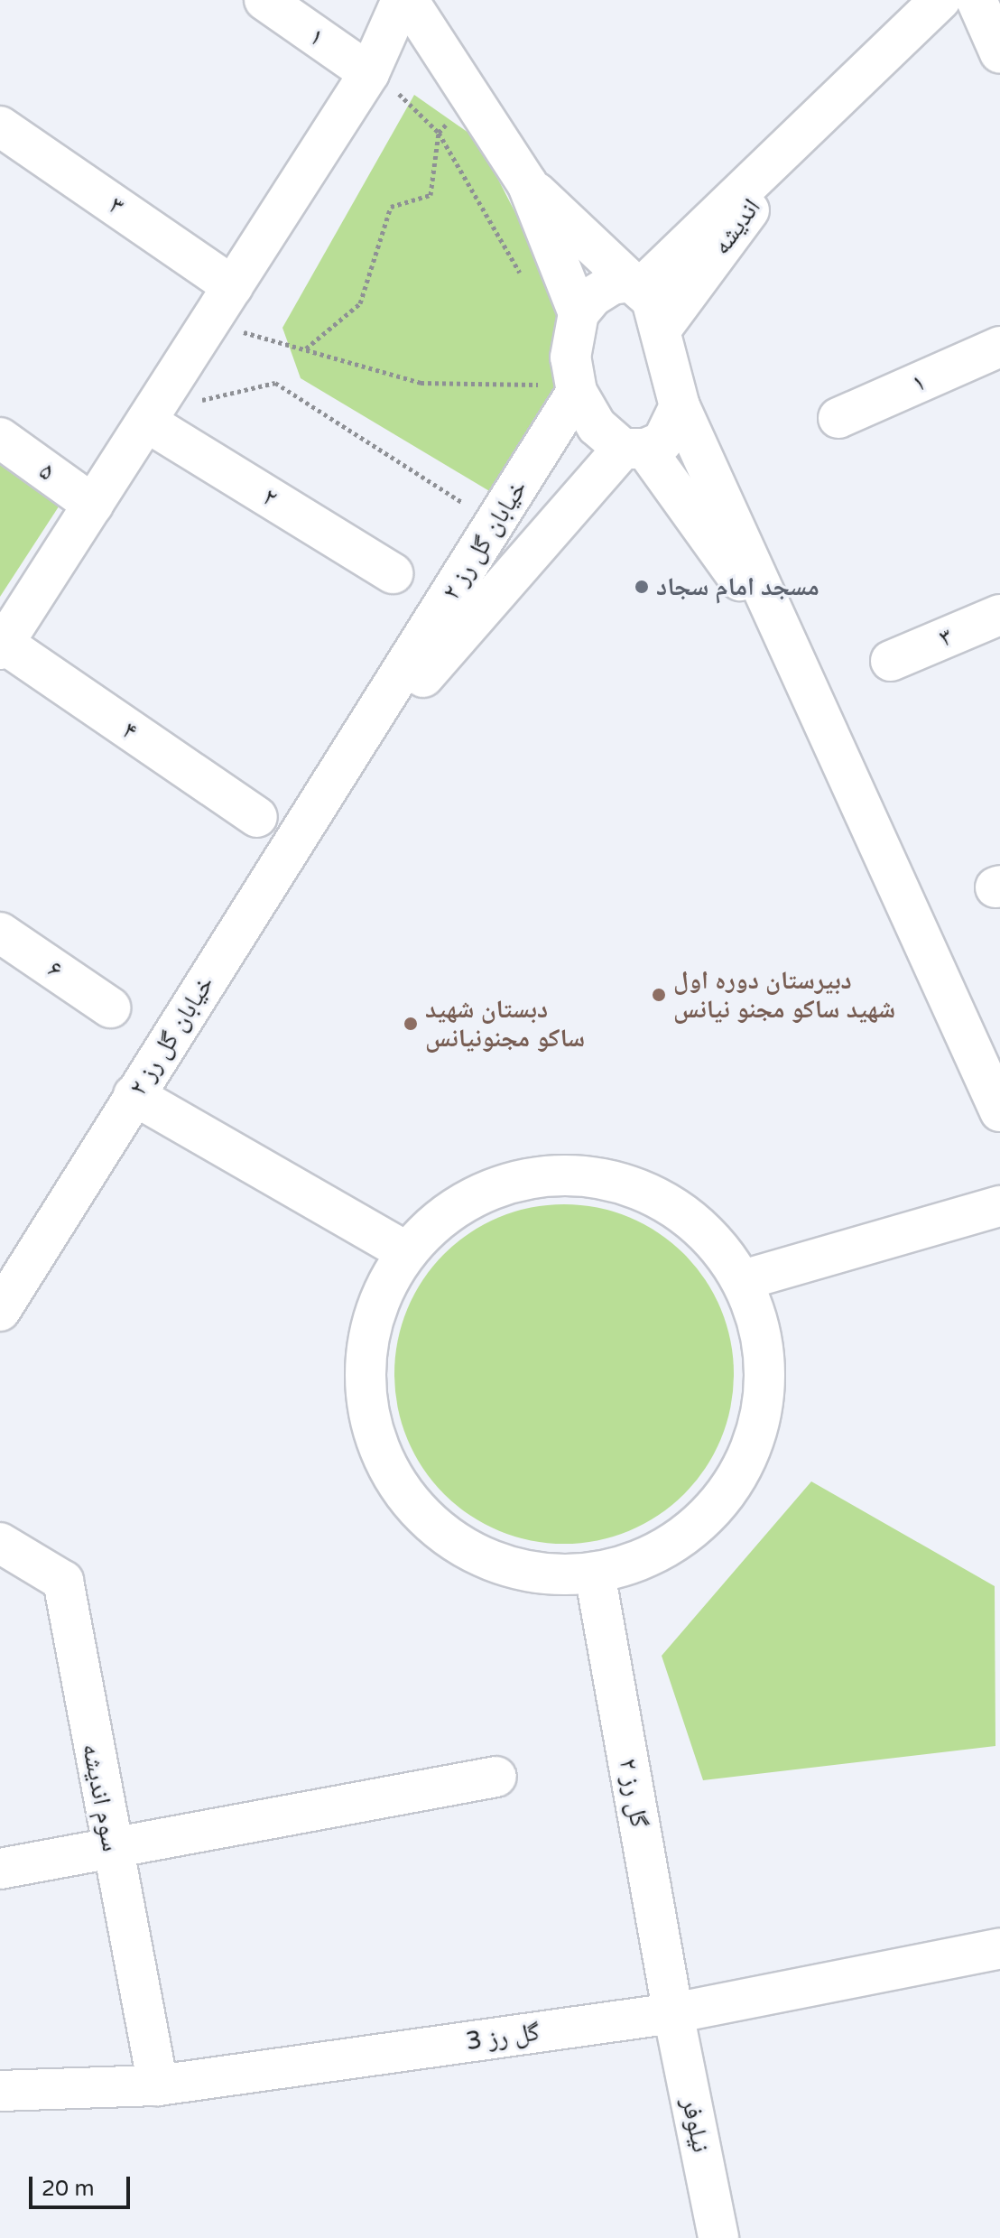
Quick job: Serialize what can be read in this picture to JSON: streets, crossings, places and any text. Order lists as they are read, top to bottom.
{
  "streets": {
    "street": [
      "۱",
      "۳",
      "اندیشه",
      "۵",
      "۲",
      "خیابان گل رز ۲",
      "۴",
      "۶",
      "۲ گل رز",
      "سوم اندیشه",
      "گل رز 3",
      "نیلوفر"
    ]
  },
  "crossings": [
    ["اندیشه", "خیابان گل رز ۲"],
    ["۲ گل رز", "گل رز 3"],
    ["۲ گل رز", "نیلوفر"],
    ["سوم اندیشه", "گل رز 3"],
    ["گل رز 3", "نیلوفر"]
  ],
  "places": ["مسجد امام سجاد", "دبیرستان دوره اول شهید ساکو مجنو نیانس", "دبستان شهید ساکو مجنونیانس"],
  "scale_bar": "20 m"
}
